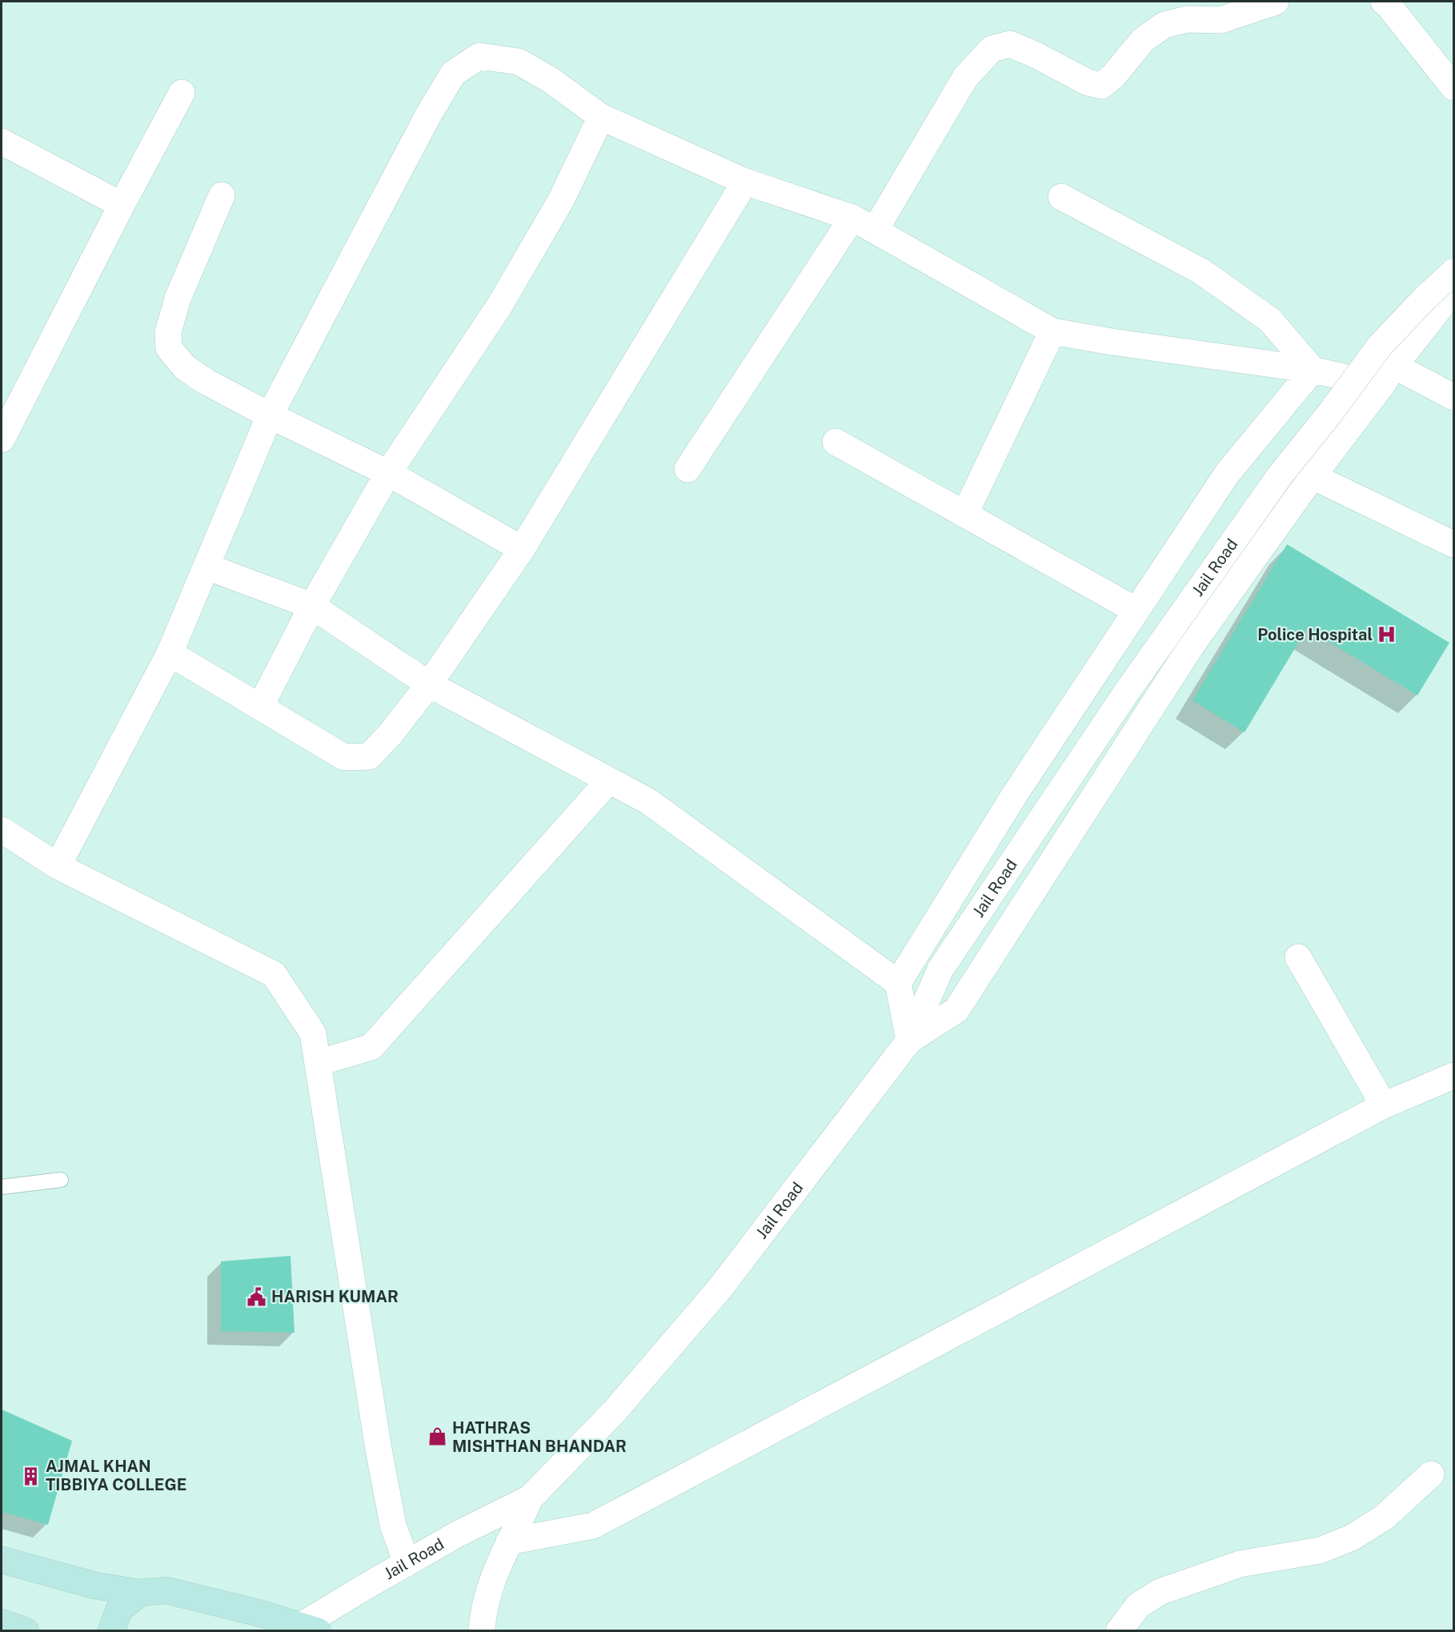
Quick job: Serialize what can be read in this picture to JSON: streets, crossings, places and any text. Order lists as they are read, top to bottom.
{
  "streets": {
    "street": ["Jail Road"]
  },
  "places": {
    "hospital": ["Police Hospital"],
    "public building": ["HARISH KUMAR"],
    "shop": ["HATHRAS MISHTHAN BHANDAR"],
    "building": ["AJMAL KHAN TIBBIYA COLLEGE"]
  }
}
